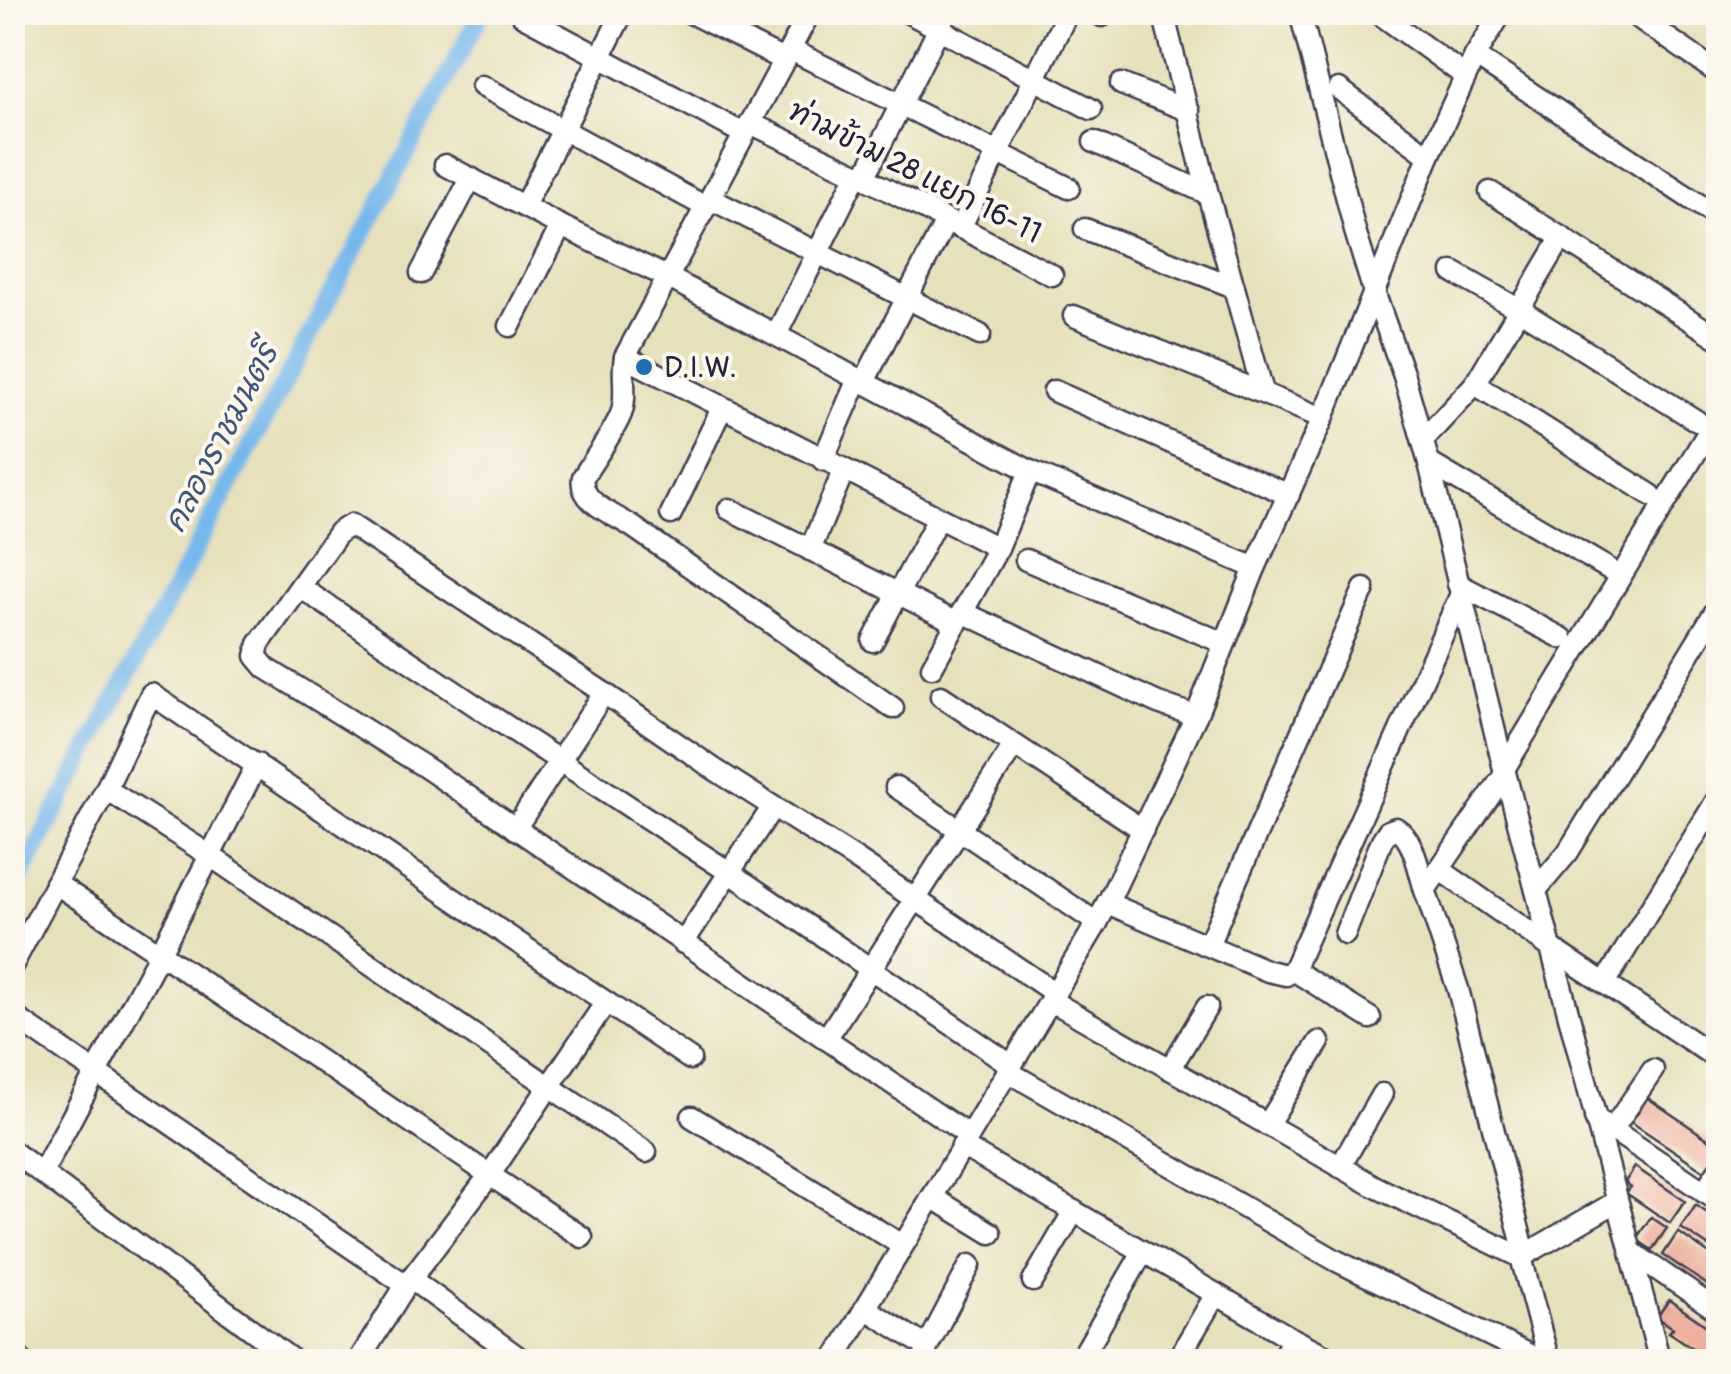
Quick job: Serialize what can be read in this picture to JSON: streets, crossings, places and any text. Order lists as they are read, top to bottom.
{
  "streets": {
    "street": ["ท่ามข้าม 28 แยก 16-11"]
  },
  "water": ["คลองราชมนตรี"],
  "places": ["D.I.W."]
}
